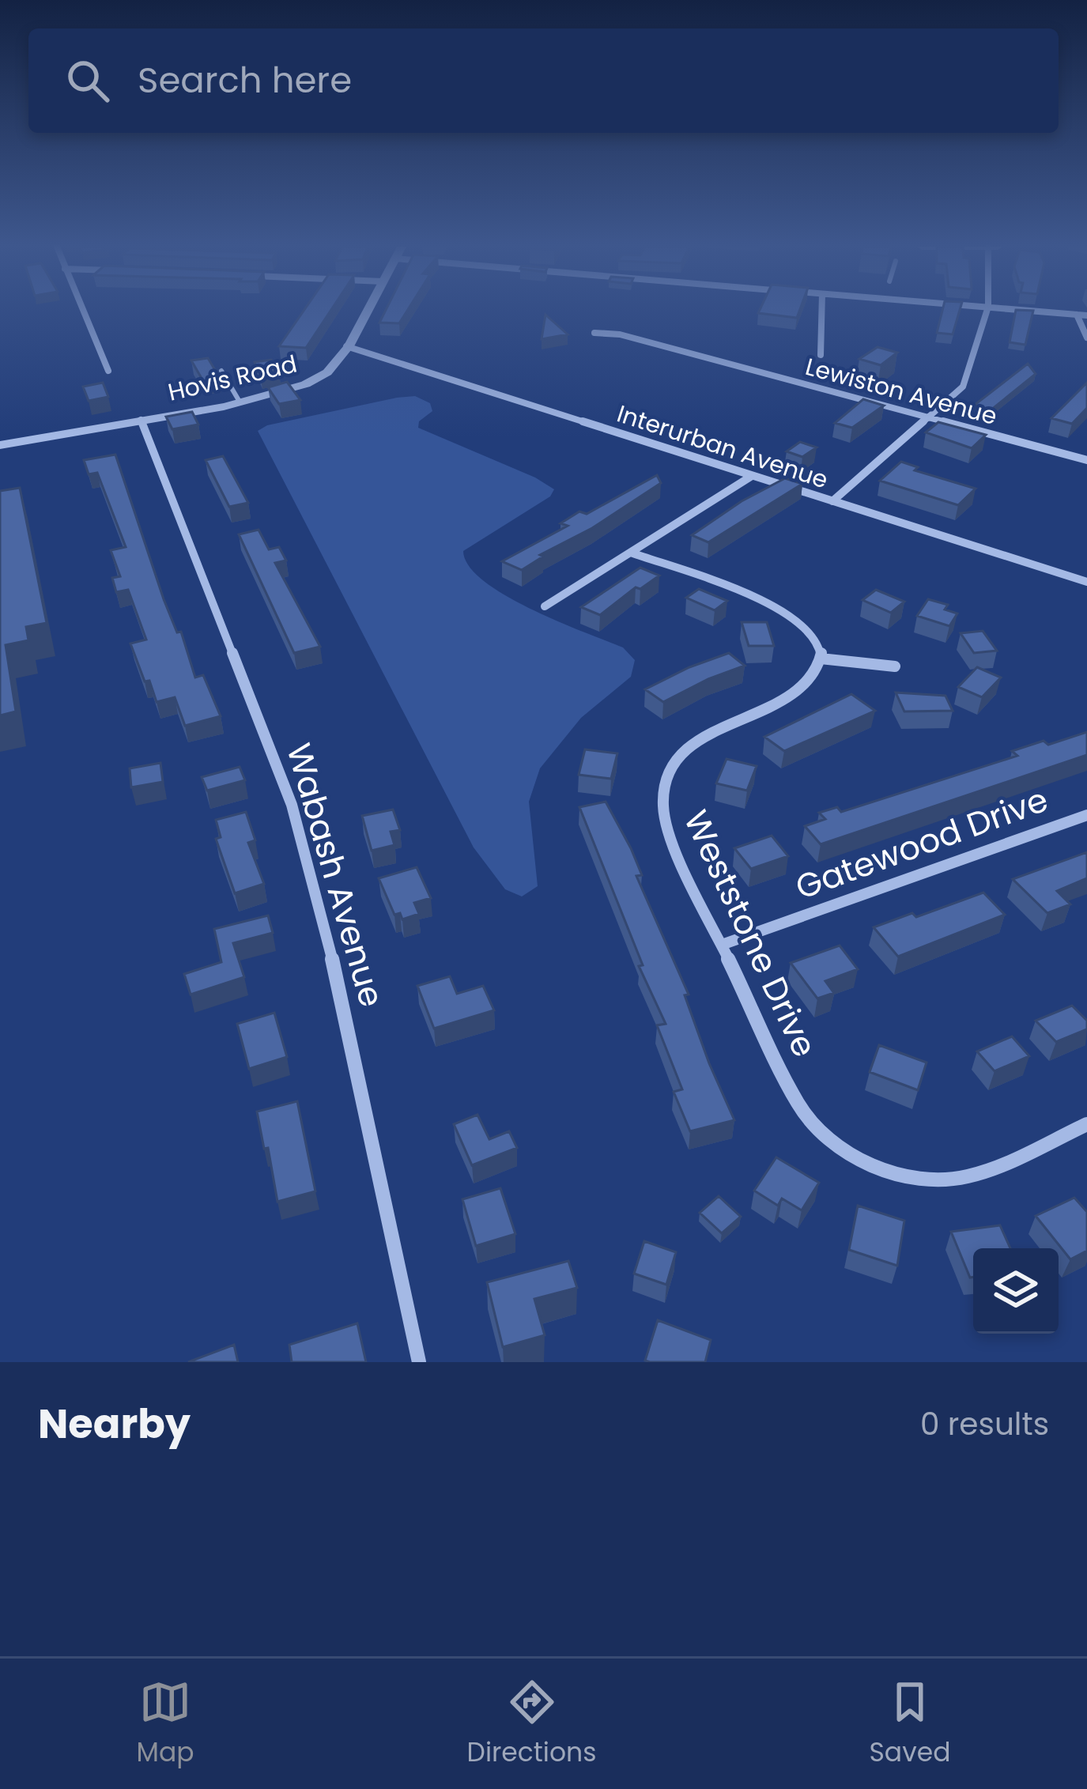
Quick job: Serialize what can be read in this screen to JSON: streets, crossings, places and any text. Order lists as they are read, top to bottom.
{
  "streets": {
    "street": [
      "Hovis Road",
      "Lewiston Avenue",
      "Interurban Avenue",
      "Gatewood Drive",
      "Wabash Avenue",
      "Weststone Drive"
    ]
  },
  "crossings": [
    ["Hovis Road", "Interurban Avenue"],
    ["Hovis Road", "Wabash Avenue"],
    ["Gatewood Drive", "Weststone Drive"]
  ],
  "page": {
    "search": "Search here",
    "heading": ["Nearby", "0 results"],
    "nav": ["Map", "Directions", "Saved"]
  }
}
